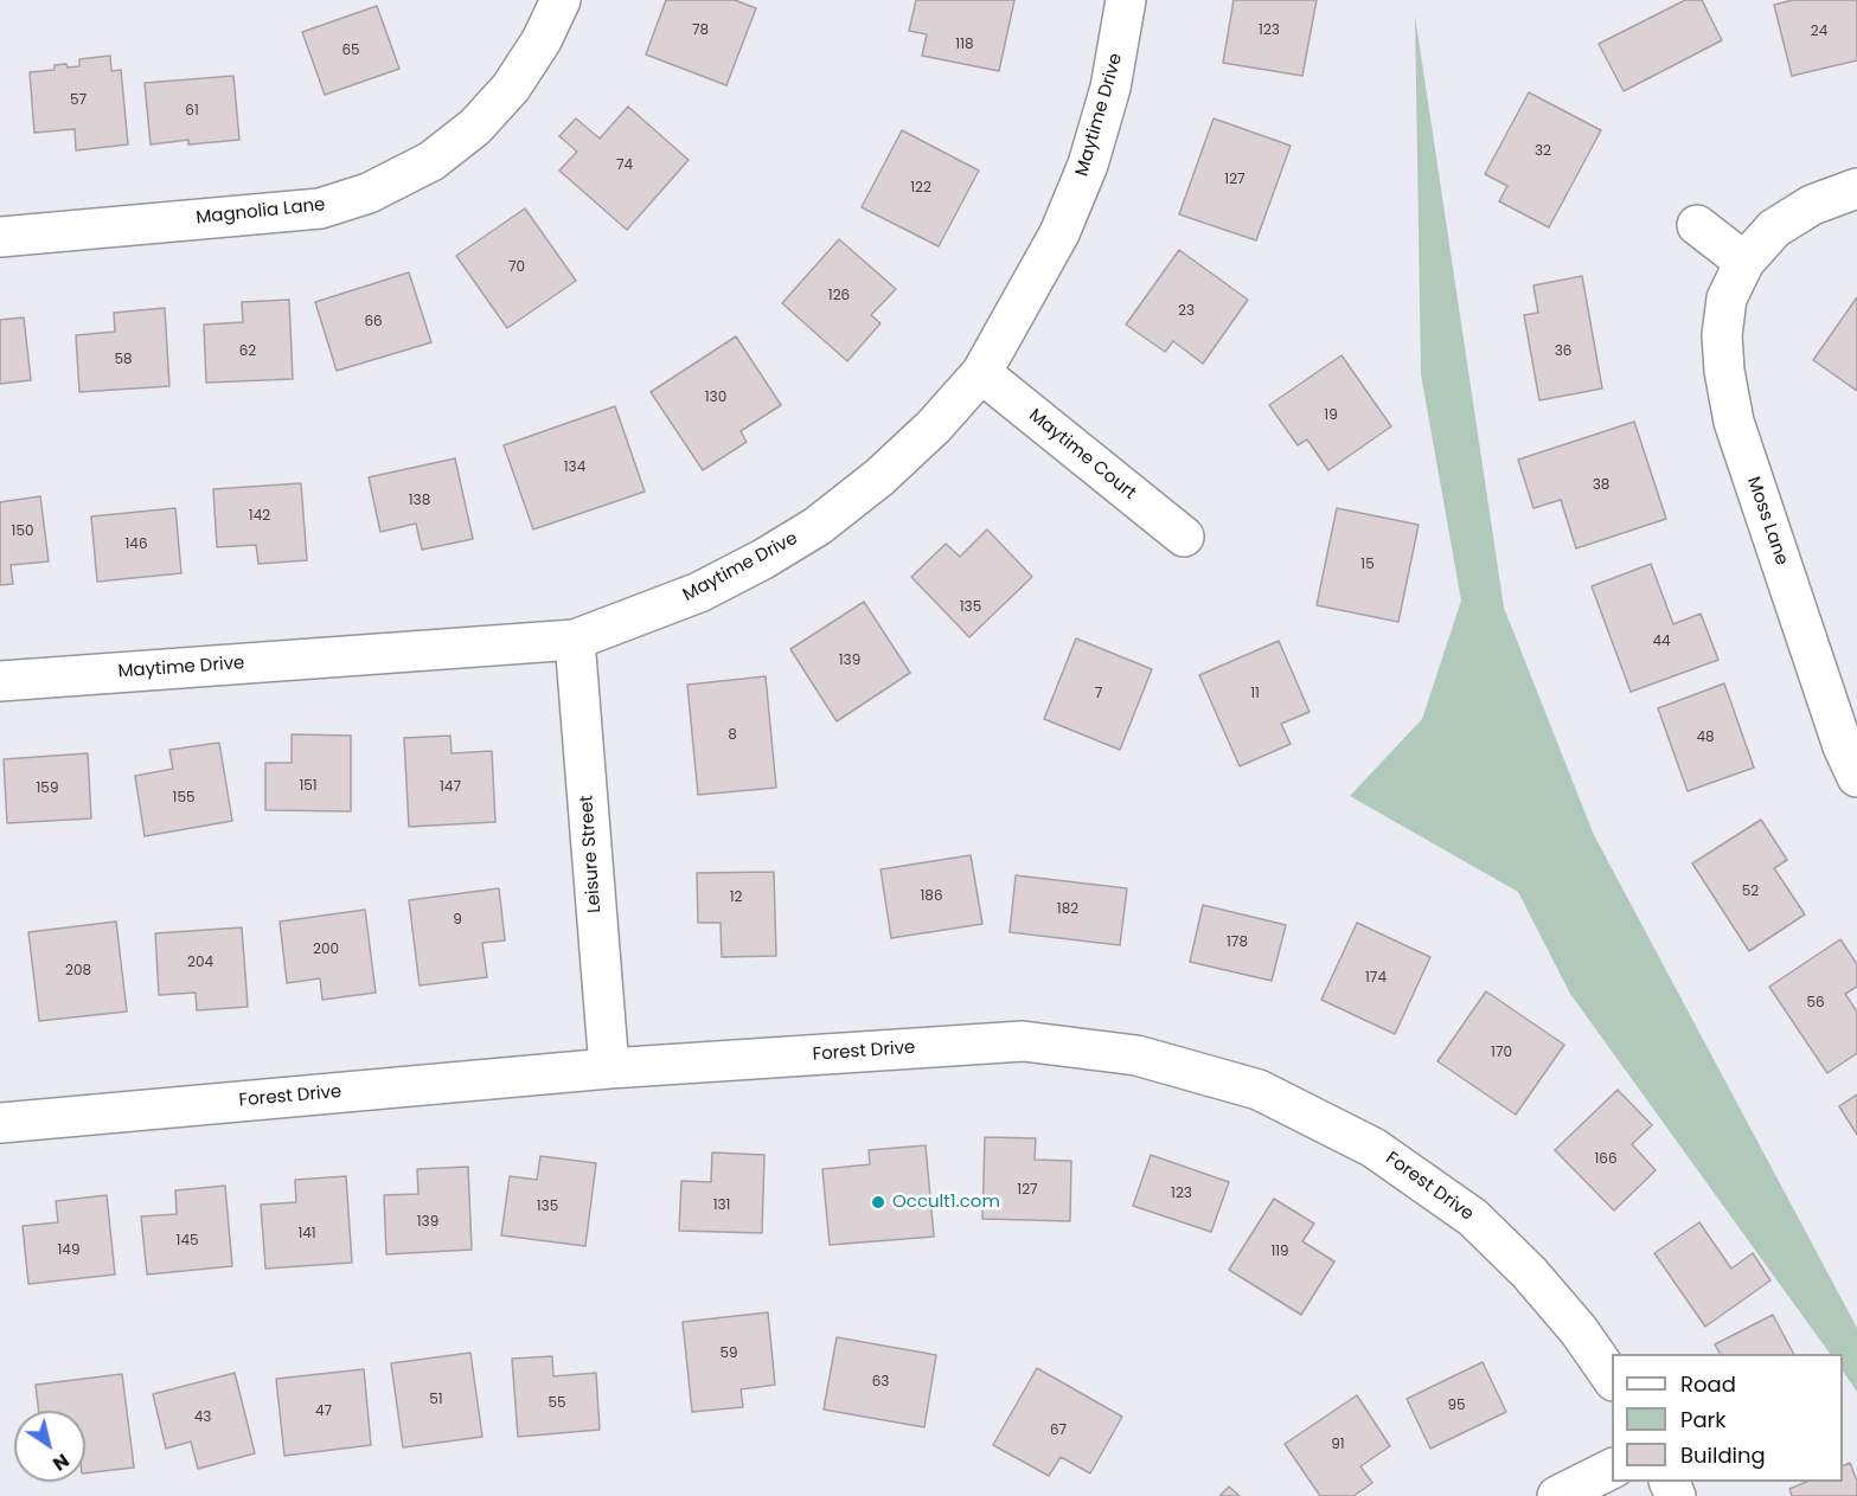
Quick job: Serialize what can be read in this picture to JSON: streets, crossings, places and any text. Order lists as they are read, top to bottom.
{
  "streets": {
    "street": [
      "Maytime Drive",
      "Magnolia Lane",
      "Maytime Court",
      "Moss Lane",
      "Leisure Street",
      "Forest Drive"
    ]
  },
  "crossings": [
    ["Maytime Drive", "Maytime Court"],
    ["Maytime Drive", "Leisure Street"],
    ["Leisure Street", "Forest Drive"]
  ],
  "places": ["Occult1.com"],
  "house_numbers": [
    "78",
    "123",
    "24",
    "118",
    "65",
    "57",
    "61",
    "32",
    "74",
    "127",
    "122",
    "70",
    "126",
    "23",
    "66",
    "62",
    "36",
    "58",
    "130",
    "19",
    "134",
    "38",
    "138",
    "142",
    "150",
    "146",
    "15",
    "135",
    "44",
    "139",
    "7",
    "11",
    "8",
    "48",
    "151",
    "147",
    "159",
    "155",
    "52",
    "186",
    "12",
    "182",
    "9",
    "178",
    "200",
    "204",
    "208",
    "174",
    "56",
    "170",
    "166",
    "127",
    "123",
    "131",
    "135",
    "139",
    "141",
    "145",
    "149",
    "119",
    "59",
    "63",
    "51",
    "55",
    "95",
    "47",
    "43",
    "67",
    "91"
  ],
  "legend": ["Road", "Park", "Building"],
  "north": "bottom right"
}
